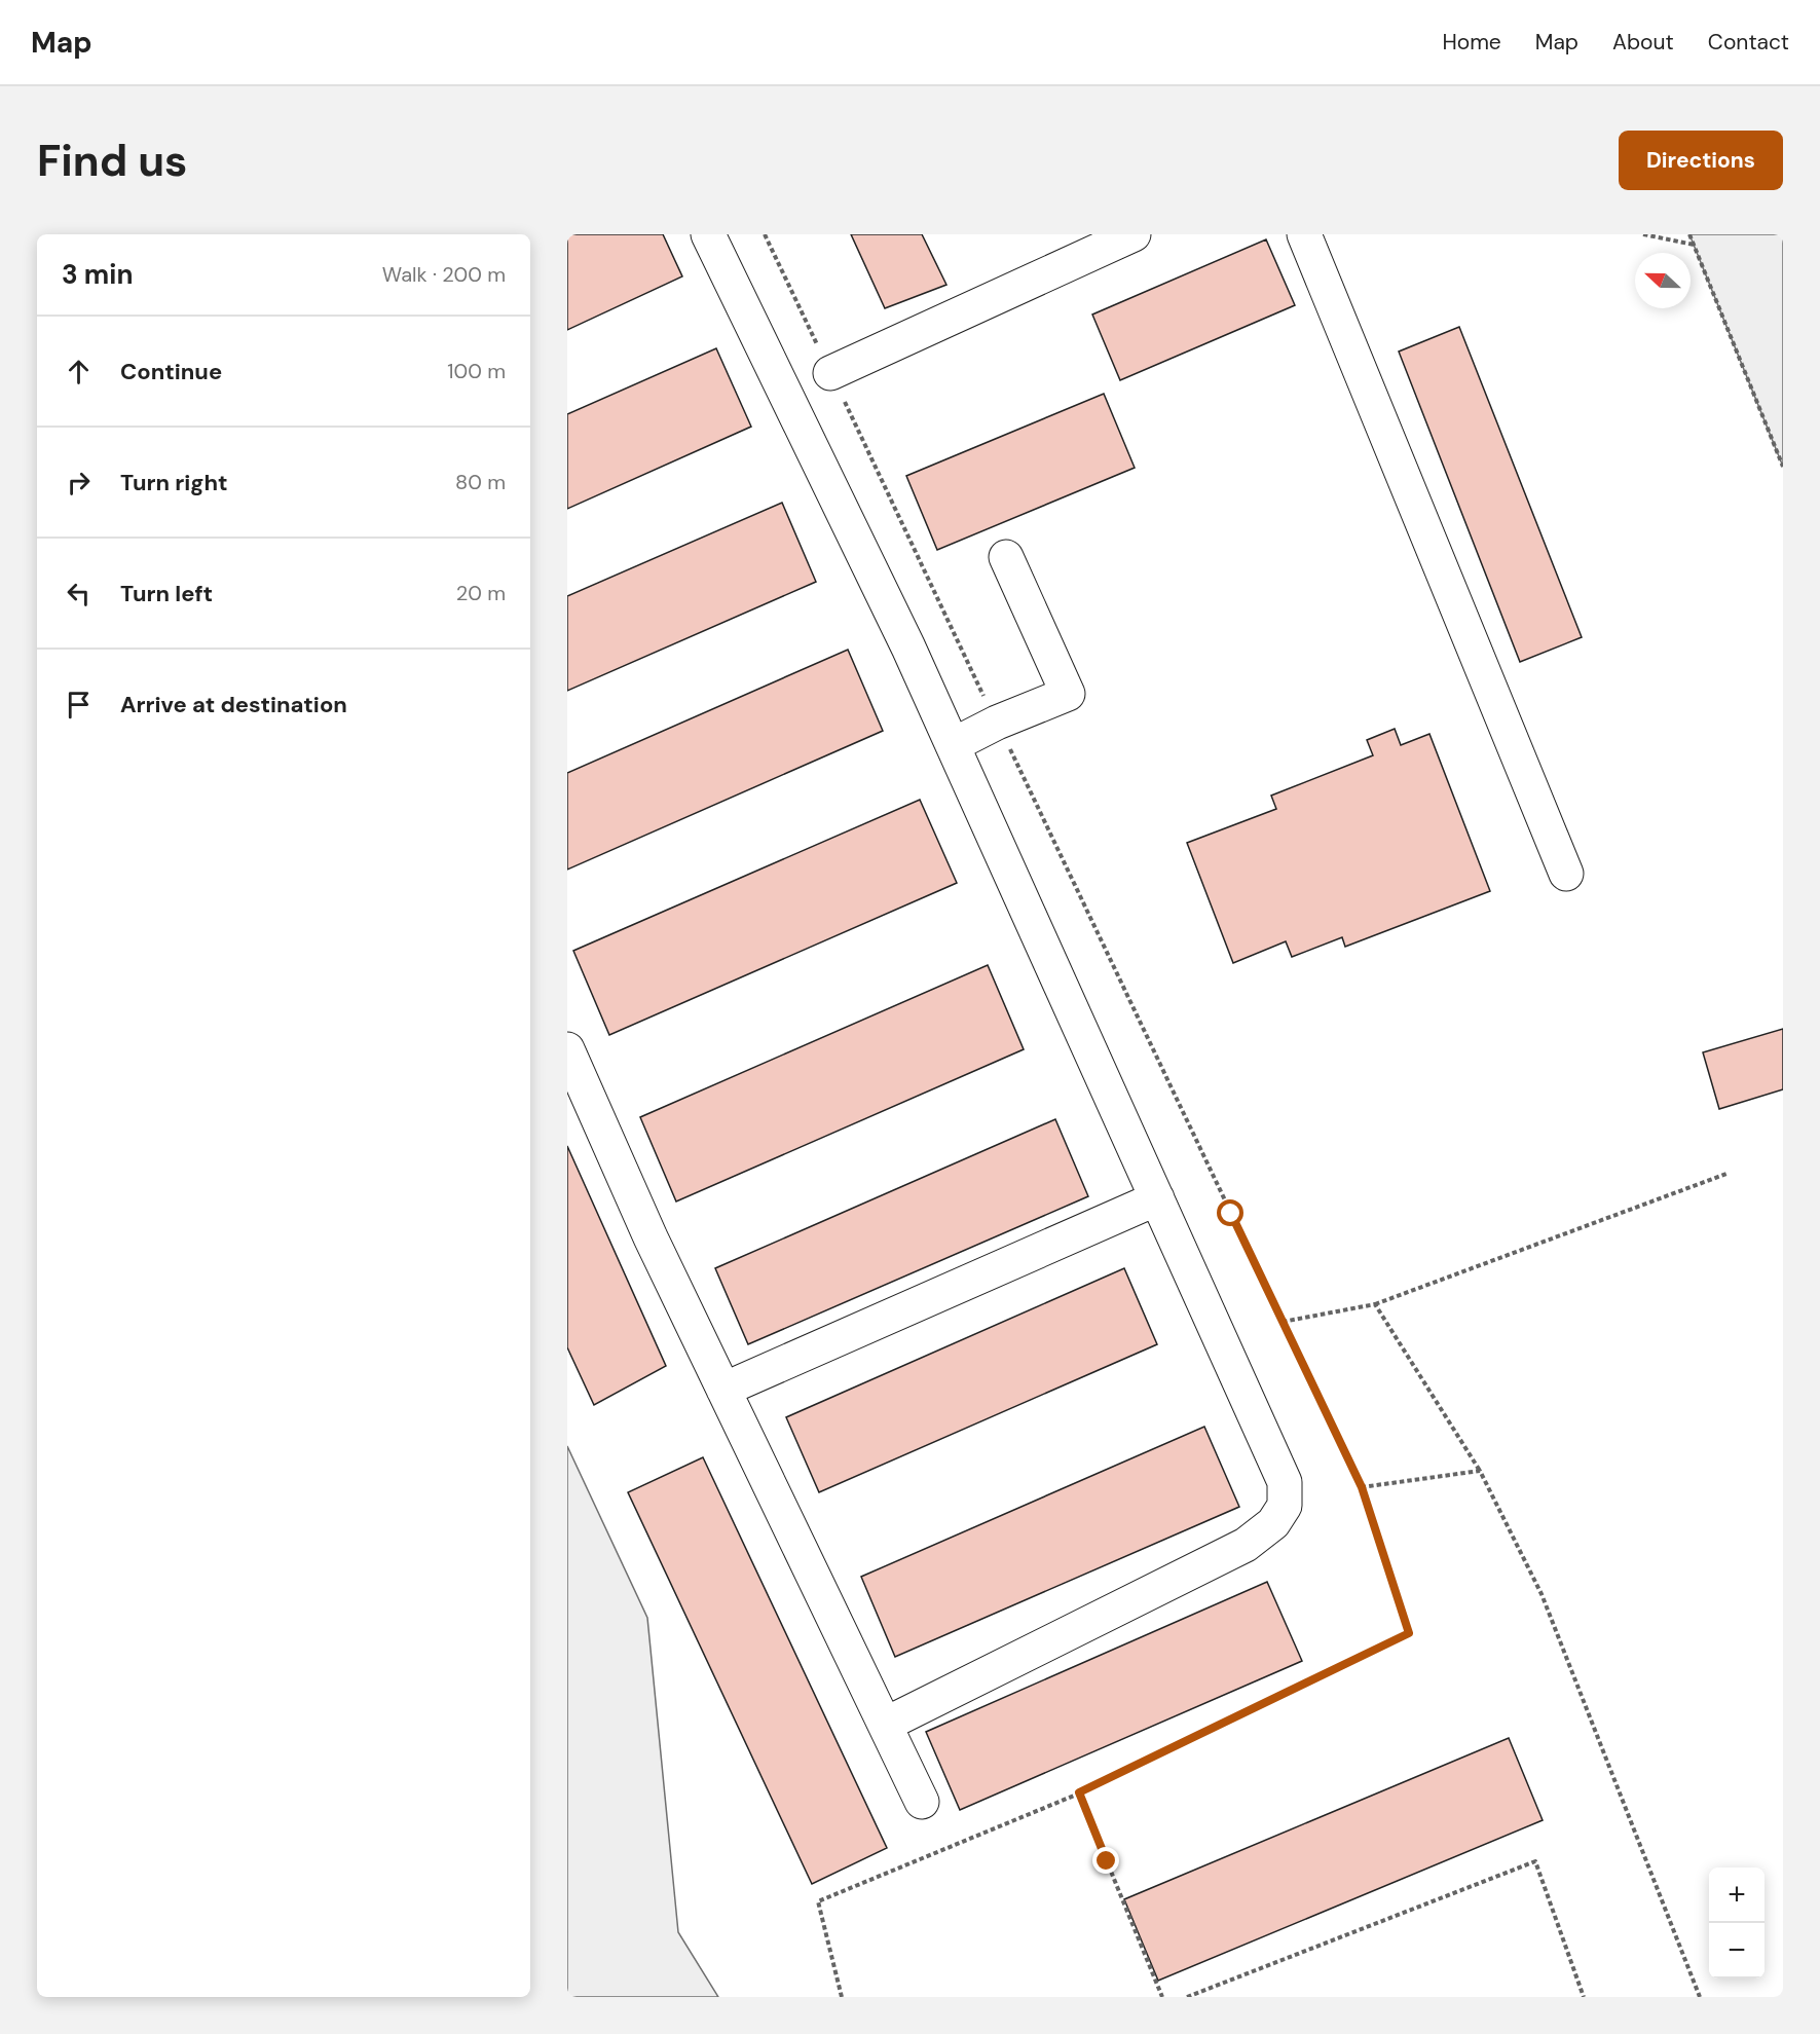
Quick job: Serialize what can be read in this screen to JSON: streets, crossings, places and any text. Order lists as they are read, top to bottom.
{
  "north": "left",
  "page": {
    "header": "Map",
    "nav": [
      "Home",
      "Map",
      "About",
      "Contact"
    ],
    "buttons": "Directions",
    "title": "Find us",
    "heading": ["3 min", "Walk · 200 m"],
    "list": [
      ["Continue", "100 m"],
      ["Turn right", "80 m"],
      ["Turn left", "20 m"],
      "Arrive at destination"
    ],
    "map_buttons": ["+", "−"]
  }
}
